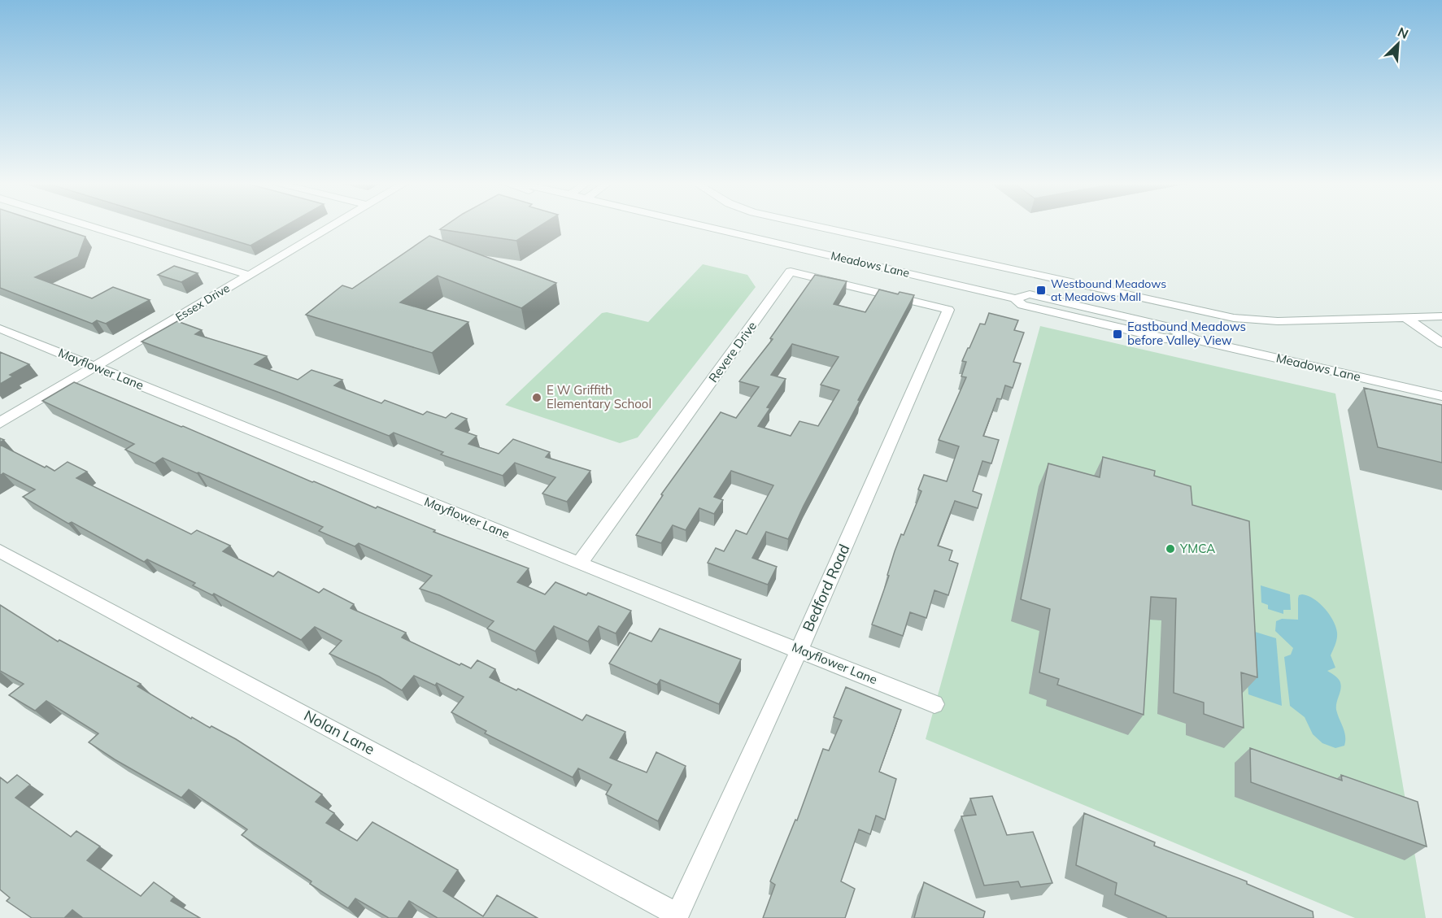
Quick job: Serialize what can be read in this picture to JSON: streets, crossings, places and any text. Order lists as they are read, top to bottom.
{
  "streets": {
    "street": [
      "Meadows Lane",
      "Essex Drive",
      "Revere Drive",
      "Mayflower Lane",
      "Bedford Road",
      "Nolan Lane"
    ]
  },
  "crossings": [
    ["Essex Drive", "Mayflower Lane"],
    ["Revere Drive", "Mayflower Lane"],
    ["Revere Drive", "Bedford Road"],
    ["Mayflower Lane", "Bedford Road"],
    ["Bedford Road", "Nolan Lane"]
  ],
  "places": {
    "transit": ["Westbound Meadows at Meadows Mall", "Eastbound Meadows before Valley View"],
    "other": ["E W Griffith Elementary School", "YMCA"]
  },
  "north": "top right"
}
